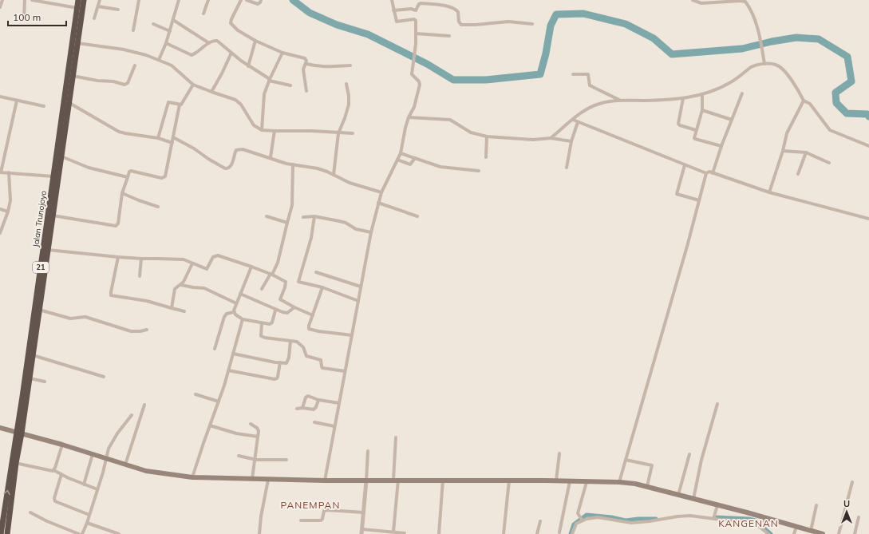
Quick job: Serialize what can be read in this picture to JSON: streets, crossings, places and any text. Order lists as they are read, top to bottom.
{
  "streets": {
    "highway": ["Jalan Trunojoyo", "21"]
  },
  "districts": ["PANEMPAN", "KANGENAN"],
  "scale_bar": "100 m",
  "north": "top"
}
